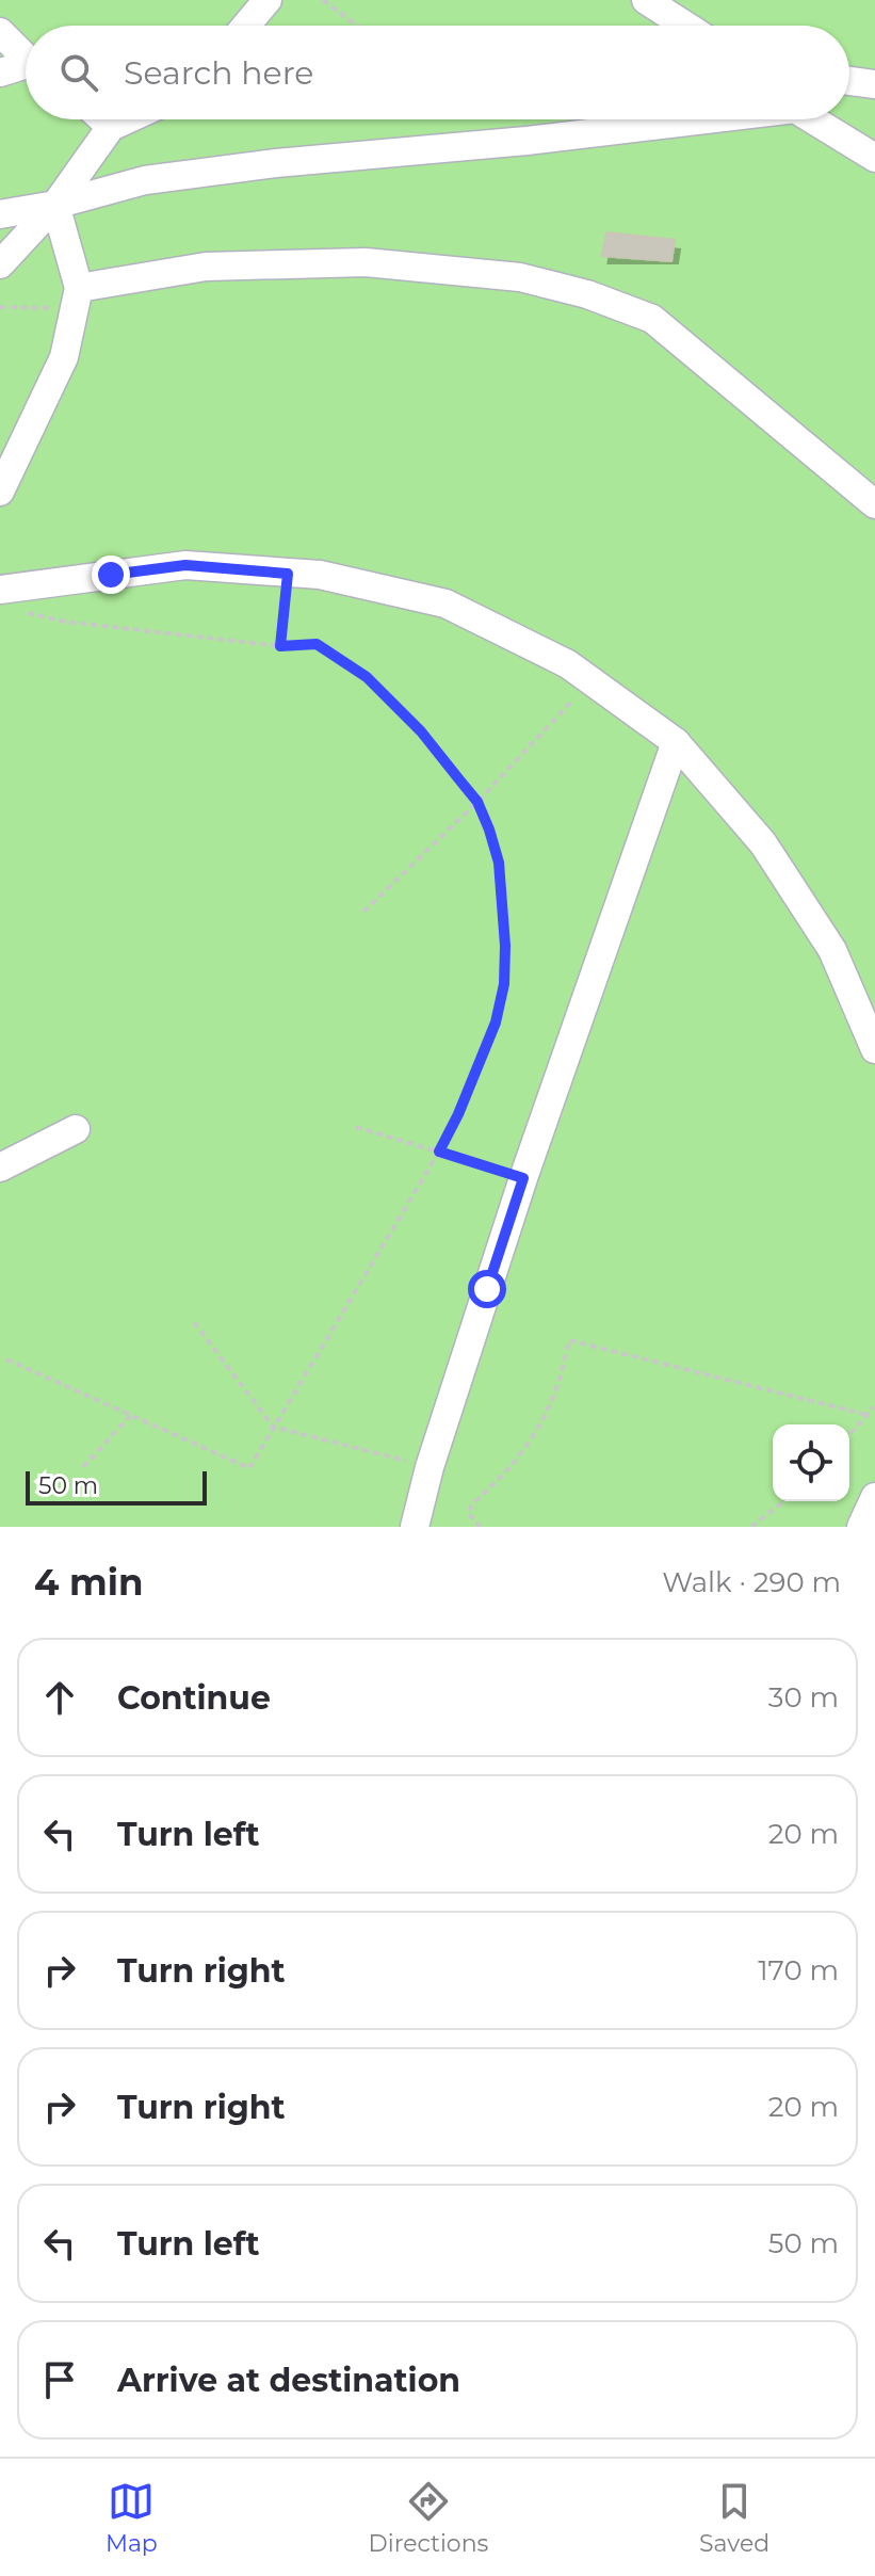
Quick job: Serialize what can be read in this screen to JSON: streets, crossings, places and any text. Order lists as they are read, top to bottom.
{
  "scale_bar": "50 m",
  "page": {
    "search": "Search here",
    "scale": "50 m",
    "heading": ["4 min", "Walk · 290 m"],
    "list": [
      ["Continue", "30 m"],
      ["Turn left", "20 m"],
      ["Turn right", "170 m"],
      ["Turn right", "20 m"],
      ["Turn left", "50 m"],
      "Arrive at destination"
    ],
    "nav": ["Map", "Directions", "Saved"]
  }
}
